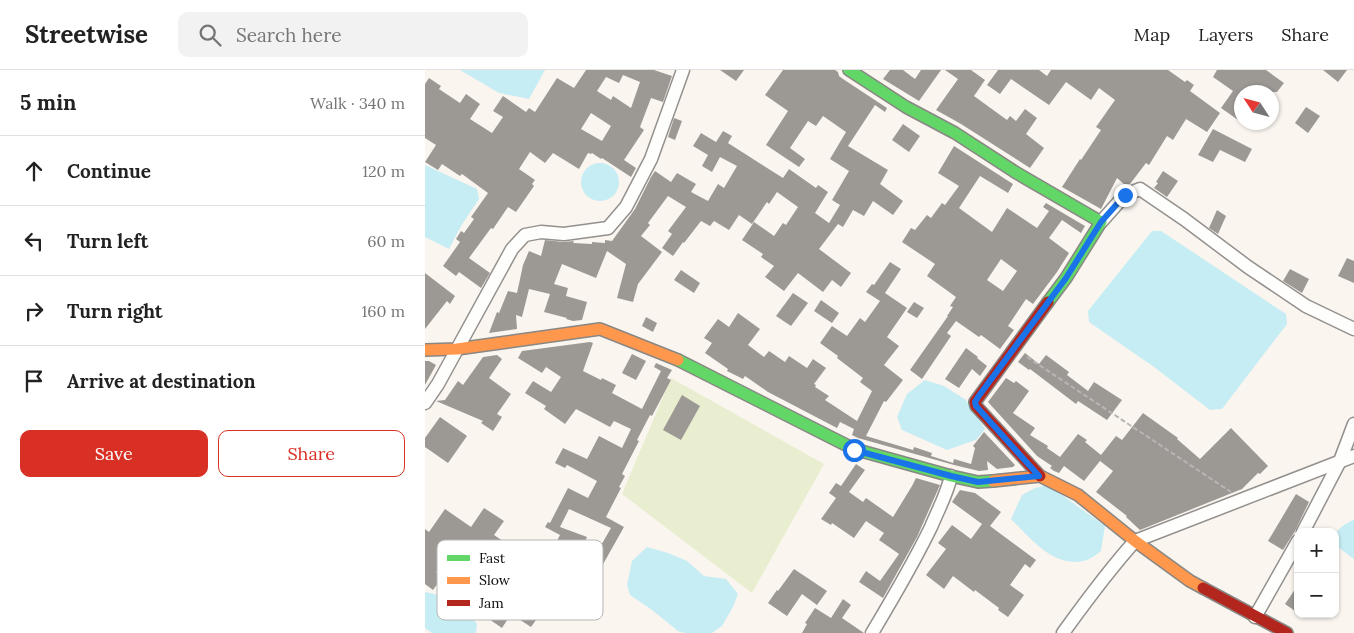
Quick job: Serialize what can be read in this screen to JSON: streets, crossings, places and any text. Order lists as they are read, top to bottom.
{
  "legend": ["Fast", "Slow", "Jam"],
  "north": "top left",
  "page": {
    "header": "Streetwise",
    "search": "Search here",
    "nav": ["Map", "Layers", "Share"],
    "heading": ["5 min", "Walk · 340 m"],
    "list": [
      ["Continue", "120 m"],
      ["Turn left", "60 m"],
      ["Turn right", "160 m"],
      "Arrive at destination"
    ],
    "buttons": ["Save", "Share"],
    "map_buttons": ["+", "−"]
  }
}
